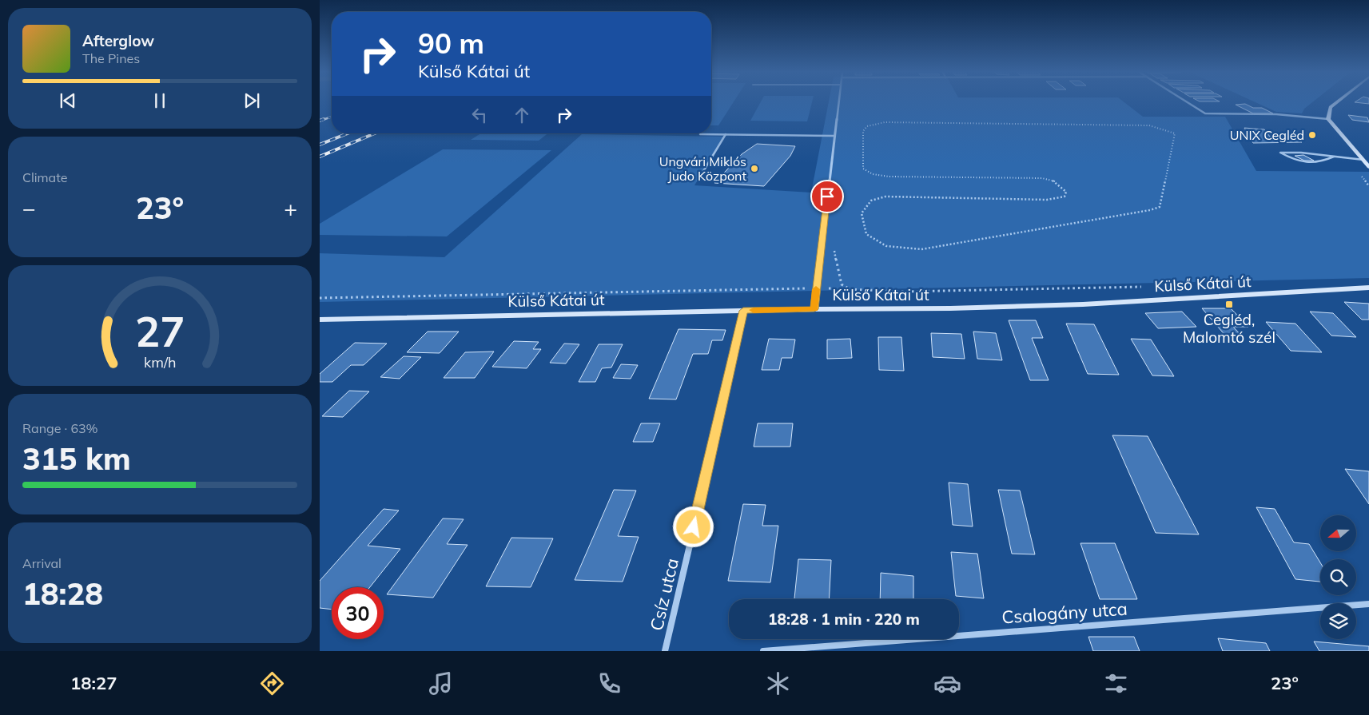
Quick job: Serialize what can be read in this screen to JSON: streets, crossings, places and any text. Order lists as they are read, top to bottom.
{
  "streets": {
    "main road": ["Külső Kátai út"],
    "street": ["Csíz utca", "Csalogány utca"]
  },
  "crossings": [
    ["Külső Kátai út", "Csíz utca"]
  ],
  "places": {
    "other": ["UNIX Cegléd", "Ungvári Miklós Judo Központ"],
    "transit": ["Cegléd, Malomtó szél"]
  },
  "north": "left",
  "page": {
    "turn": ["90 m", "Külső Kátai út"],
    "song": ["Afterglow", "The Pines"],
    "tile": [
      "Climate",
      ["Range · 63%", "315 km"],
      ["Arrival", "18:28"]
    ],
    "heat": ["−", "23°", "+"],
    "limit": "30",
    "trip": "18:28 · 1 min · 220 m",
    "tabs": ["18:27", "23°"],
    "gauge": ["27", "km/h"]
  }
}
